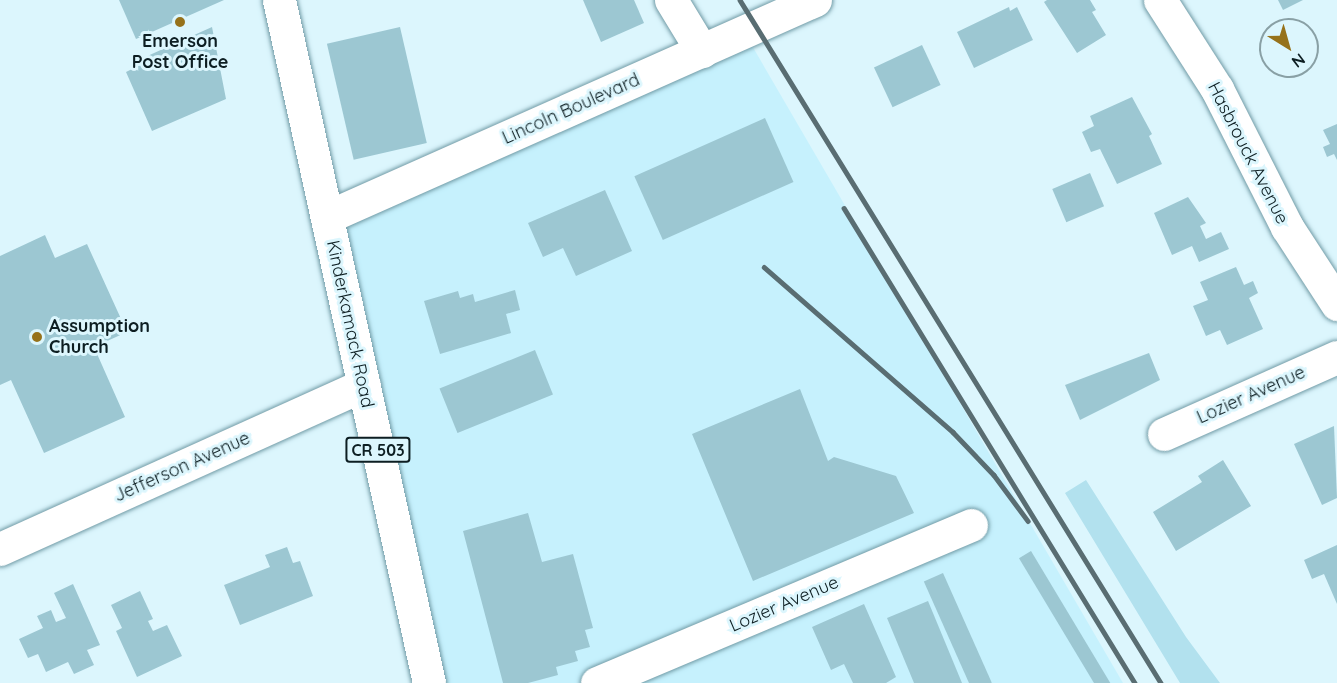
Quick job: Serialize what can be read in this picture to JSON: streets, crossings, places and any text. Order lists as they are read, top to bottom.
{
  "streets": {
    "street": [
      "Lincoln Boulevard",
      "Hasbrouck Avenue",
      "Kinderkamack Road",
      "Lozier Avenue",
      "CR 503",
      "Jefferson Avenue"
    ]
  },
  "crossings": [
    ["Lincoln Boulevard", "Kinderkamack Road"],
    ["Kinderkamack Road", "Jefferson Avenue"]
  ],
  "places": ["Emerson Post Office", "Assumption Church"],
  "north": "bottom right"
}
